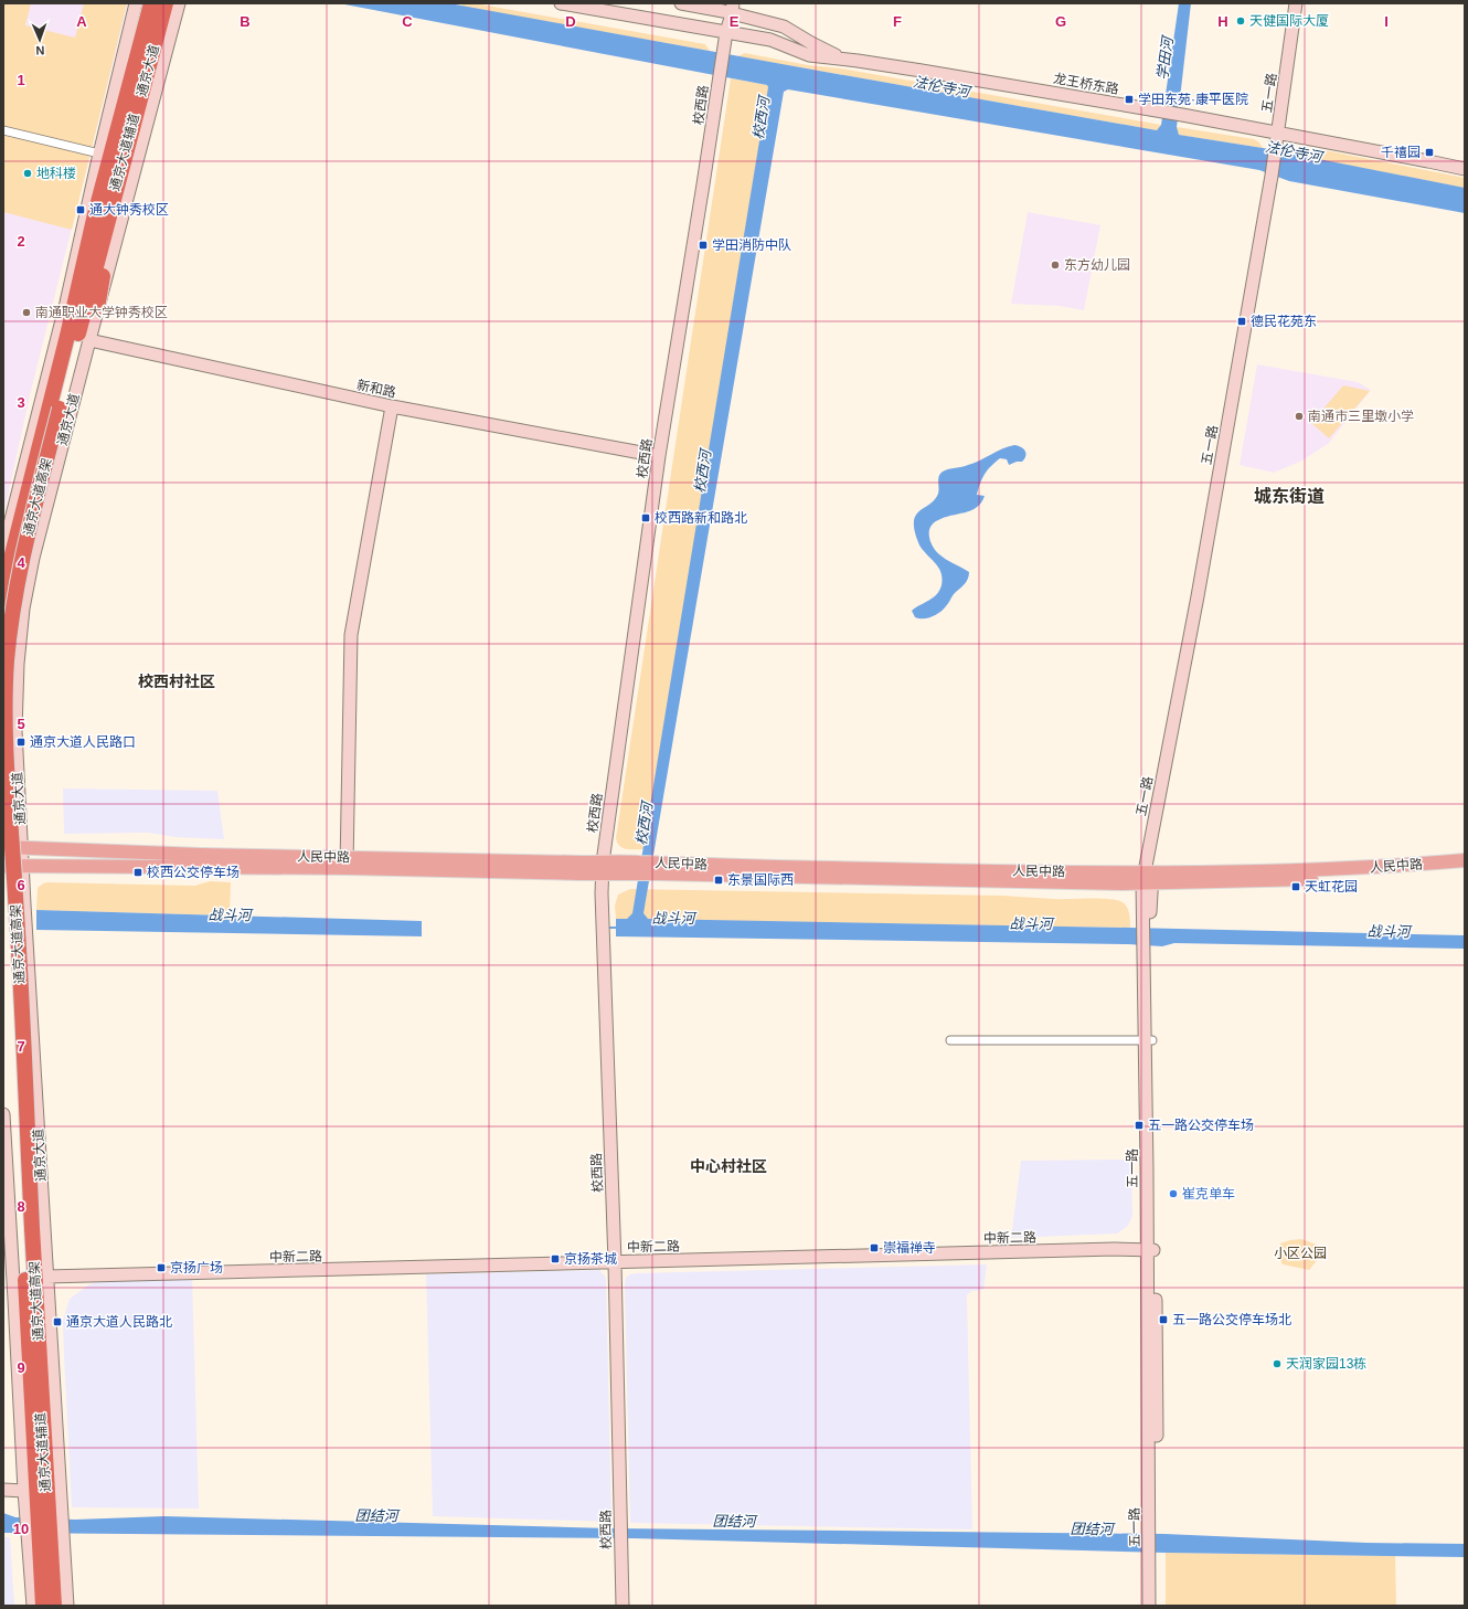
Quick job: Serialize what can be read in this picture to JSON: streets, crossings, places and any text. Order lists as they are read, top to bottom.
{
  "streets": {
    "highway": ["通京大道", "通京大道高架"],
    "main road": ["人民中路"],
    "street": [
      "龙王桥东路",
      "五一路",
      "校西路",
      "通京大道辅道",
      "新和路",
      "中新二路"
    ]
  },
  "crossings": [
    ["通京大道", "通京大道辅道"],
    ["通京大道", "新和路"],
    ["通京大道", "通京大道高架"],
    ["通京大道", "人民中路"],
    ["通京大道", "中新二路"],
    ["龙王桥东路", "五一路"],
    ["龙王桥东路", "校西路"],
    ["五一路", "人民中路"],
    ["五一路", "中新二路"],
    ["校西路", "新和路"],
    ["校西路", "人民中路"],
    ["校西路", "中新二路"],
    ["通京大道辅道", "通京大道高架"],
    ["通京大道高架", "人民中路"]
  ],
  "districts": ["城东街道", "校西村社区", "中心村社区"],
  "water": [
    "学田河",
    "法伦寺河",
    "校西河",
    "战斗河",
    "团结河"
  ],
  "parks": ["小区公园"],
  "places": {
    "other": [
      "天健国际大厦",
      "地科楼",
      "东方幼儿园",
      "南通职业大学钟秀校区",
      "南通市三里墩小学",
      "崔克单车",
      "天润家园13栋"
    ],
    "transit": [
      "学田东苑·康平医院",
      "千禧园",
      "通大钟秀校区",
      "学田消防中队",
      "德民花苑东",
      "校西路新和路北",
      "通京大道人民路口",
      "校西公交停车场",
      "东景国际西",
      "天虹花园",
      "五一路公交停车场",
      "崇福禅寺",
      "京扬茶城",
      "京扬广场",
      "五一路公交停车场北",
      "通京大道人民路北"
    ]
  },
  "north": "bottom",
  "grid": {
    "columns": [
      "A",
      "B",
      "C",
      "D",
      "E",
      "F",
      "G",
      "H",
      "I"
    ],
    "rows": [
      "1",
      "2",
      "3",
      "4",
      "5",
      "6",
      "7",
      "8",
      "9",
      "10"
    ]
  }
}
